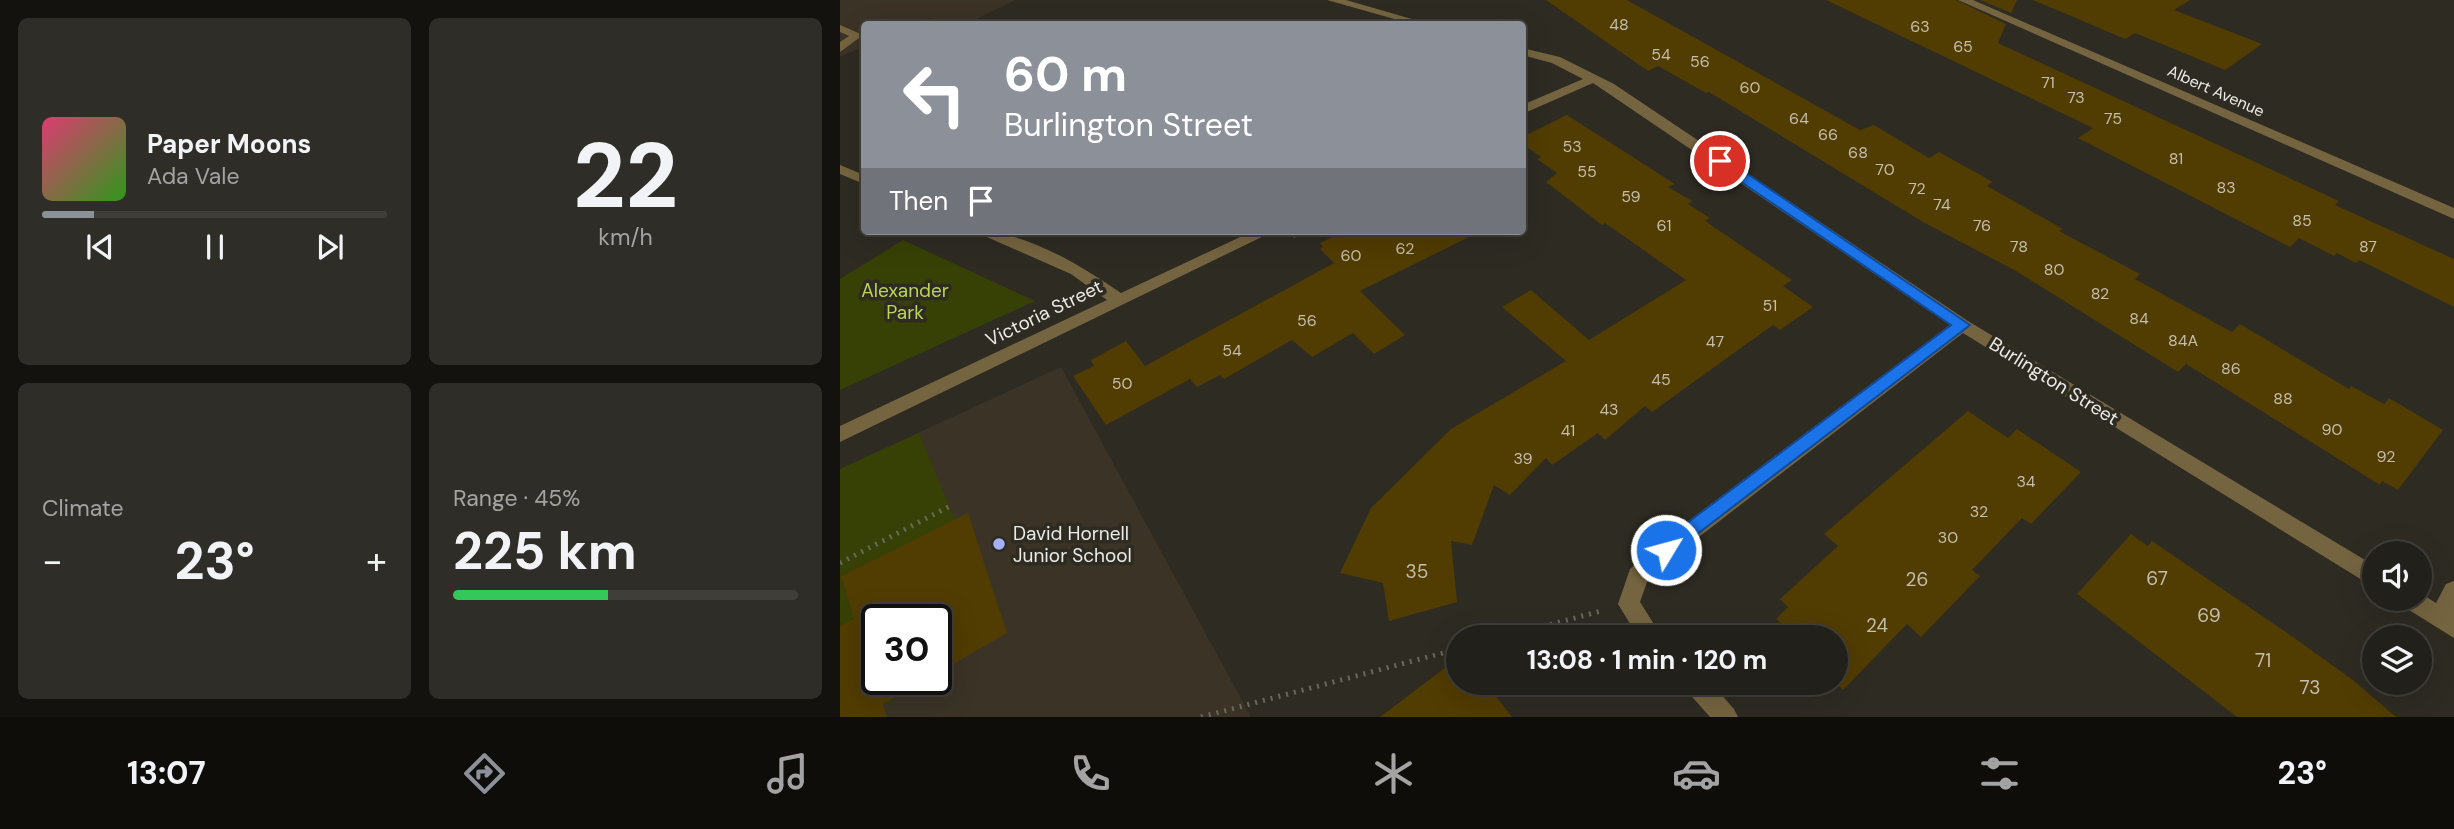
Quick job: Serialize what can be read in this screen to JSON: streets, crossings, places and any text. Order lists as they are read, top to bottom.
{
  "streets": {
    "street": ["Albert Avenue", "Victoria Street", "Burlington Street"]
  },
  "parks": ["Alexander Park"],
  "places": ["David Hornell Junior School"],
  "house_numbers": [
    "48",
    "63",
    "65",
    "54",
    "56",
    "71",
    "60",
    "73",
    "64",
    "75",
    "66",
    "53",
    "68",
    "81",
    "70",
    "55",
    "83",
    "72",
    "59",
    "74",
    "85",
    "61",
    "76",
    "78",
    "87",
    "62",
    "60",
    "80",
    "82",
    "51",
    "84",
    "56",
    "84A",
    "47",
    "54",
    "86",
    "45",
    "50",
    "88",
    "43",
    "90",
    "41",
    "92",
    "39",
    "34",
    "32",
    "30",
    "35",
    "67",
    "26",
    "69",
    "24",
    "71",
    "73"
  ],
  "page": {
    "tile": [
      ["22", "km/h"],
      "Climate",
      ["Range · 45%", "225 km"]
    ],
    "turn": ["60 m", "Burlington Street"],
    "song": ["Paper Moons", "Ada Vale"],
    "then": "Then",
    "heat": ["−", "23°", "+"],
    "limit": "30",
    "trip": "13:08 · 1 min · 120 m",
    "tabs": ["13:07", "23°"]
  }
}
